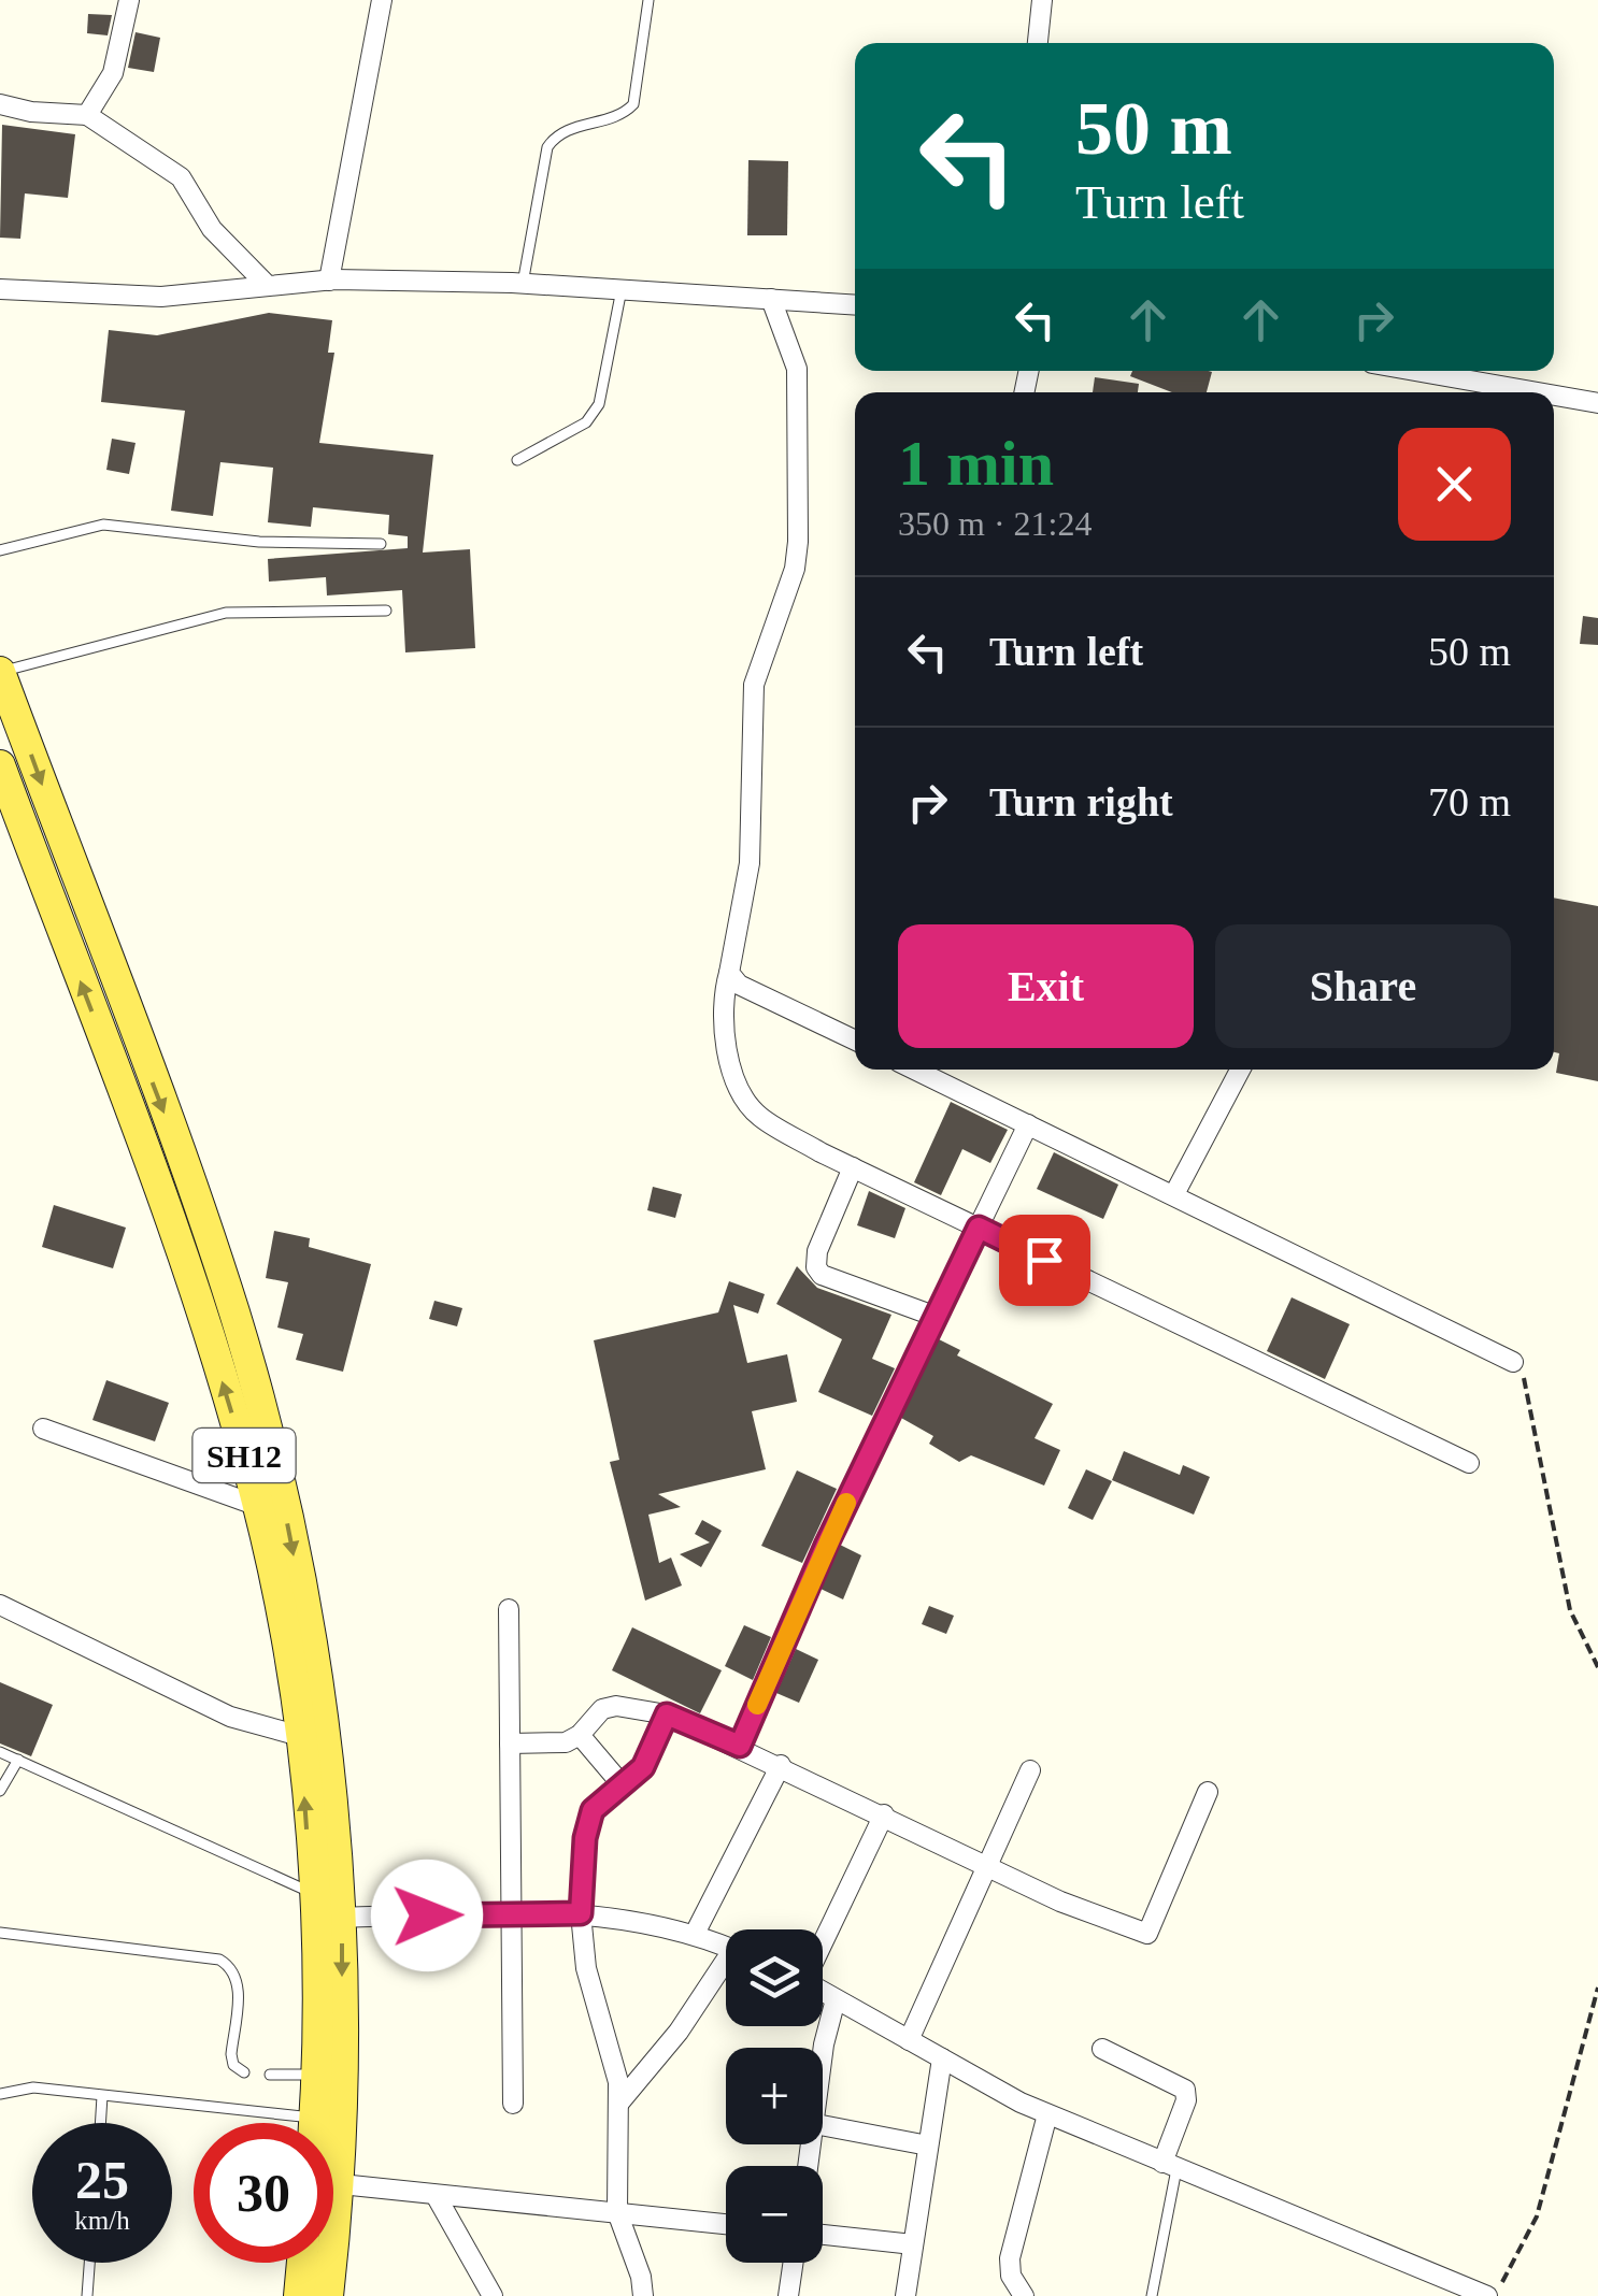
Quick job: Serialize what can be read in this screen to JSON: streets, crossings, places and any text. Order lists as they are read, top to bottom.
{
  "streets": {
    "main road": ["SH12"]
  },
  "page": {
    "turn": ["50 m", "Turn left"],
    "heading": ["1 min", "350 m · 21:24"],
    "list": [
      {
        "name": "Turn left",
        "value": "50 m"
      },
      {
        "name": "Turn right",
        "value": "70 m"
      }
    ],
    "buttons": ["Exit", "Share"],
    "map_buttons": ["+", "−"],
    "speed": "25 km/h",
    "limit": "30"
  }
}
